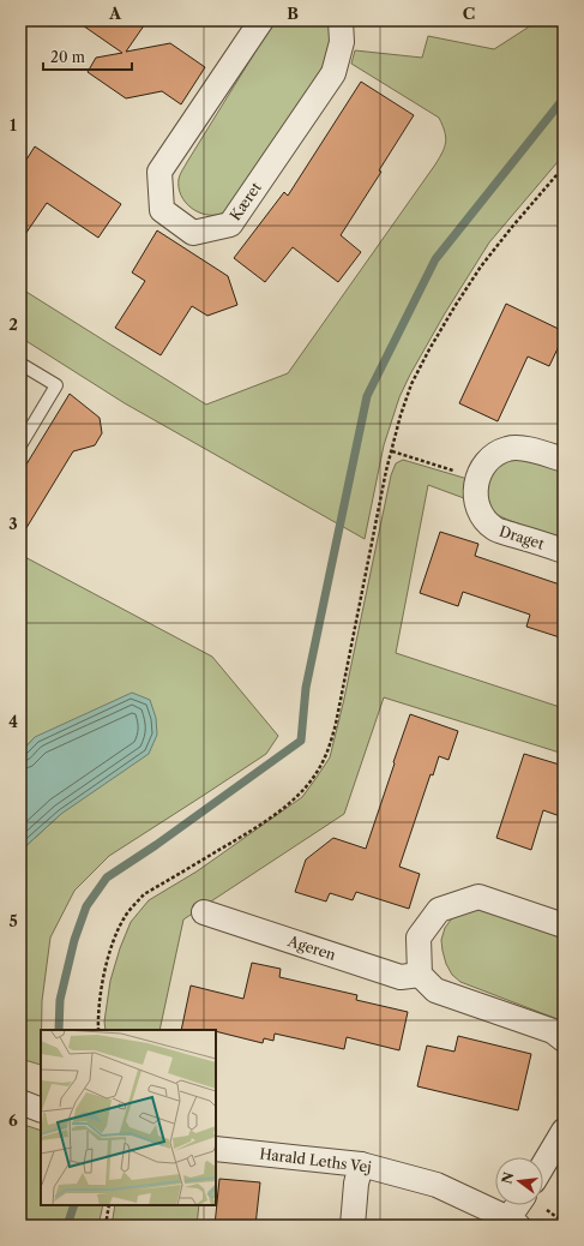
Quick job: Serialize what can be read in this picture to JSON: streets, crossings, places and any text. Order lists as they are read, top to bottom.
{
  "streets": {
    "street": [
      "Kæret",
      "Draget",
      "Ageren",
      "Harald Leths Vej"
    ]
  },
  "scale_bar": "20 m",
  "north": "left",
  "grid": {
    "columns": ["A", "B", "C"],
    "rows": [
      "1",
      "2",
      "3",
      "4",
      "5",
      "6"
    ]
  }
}
